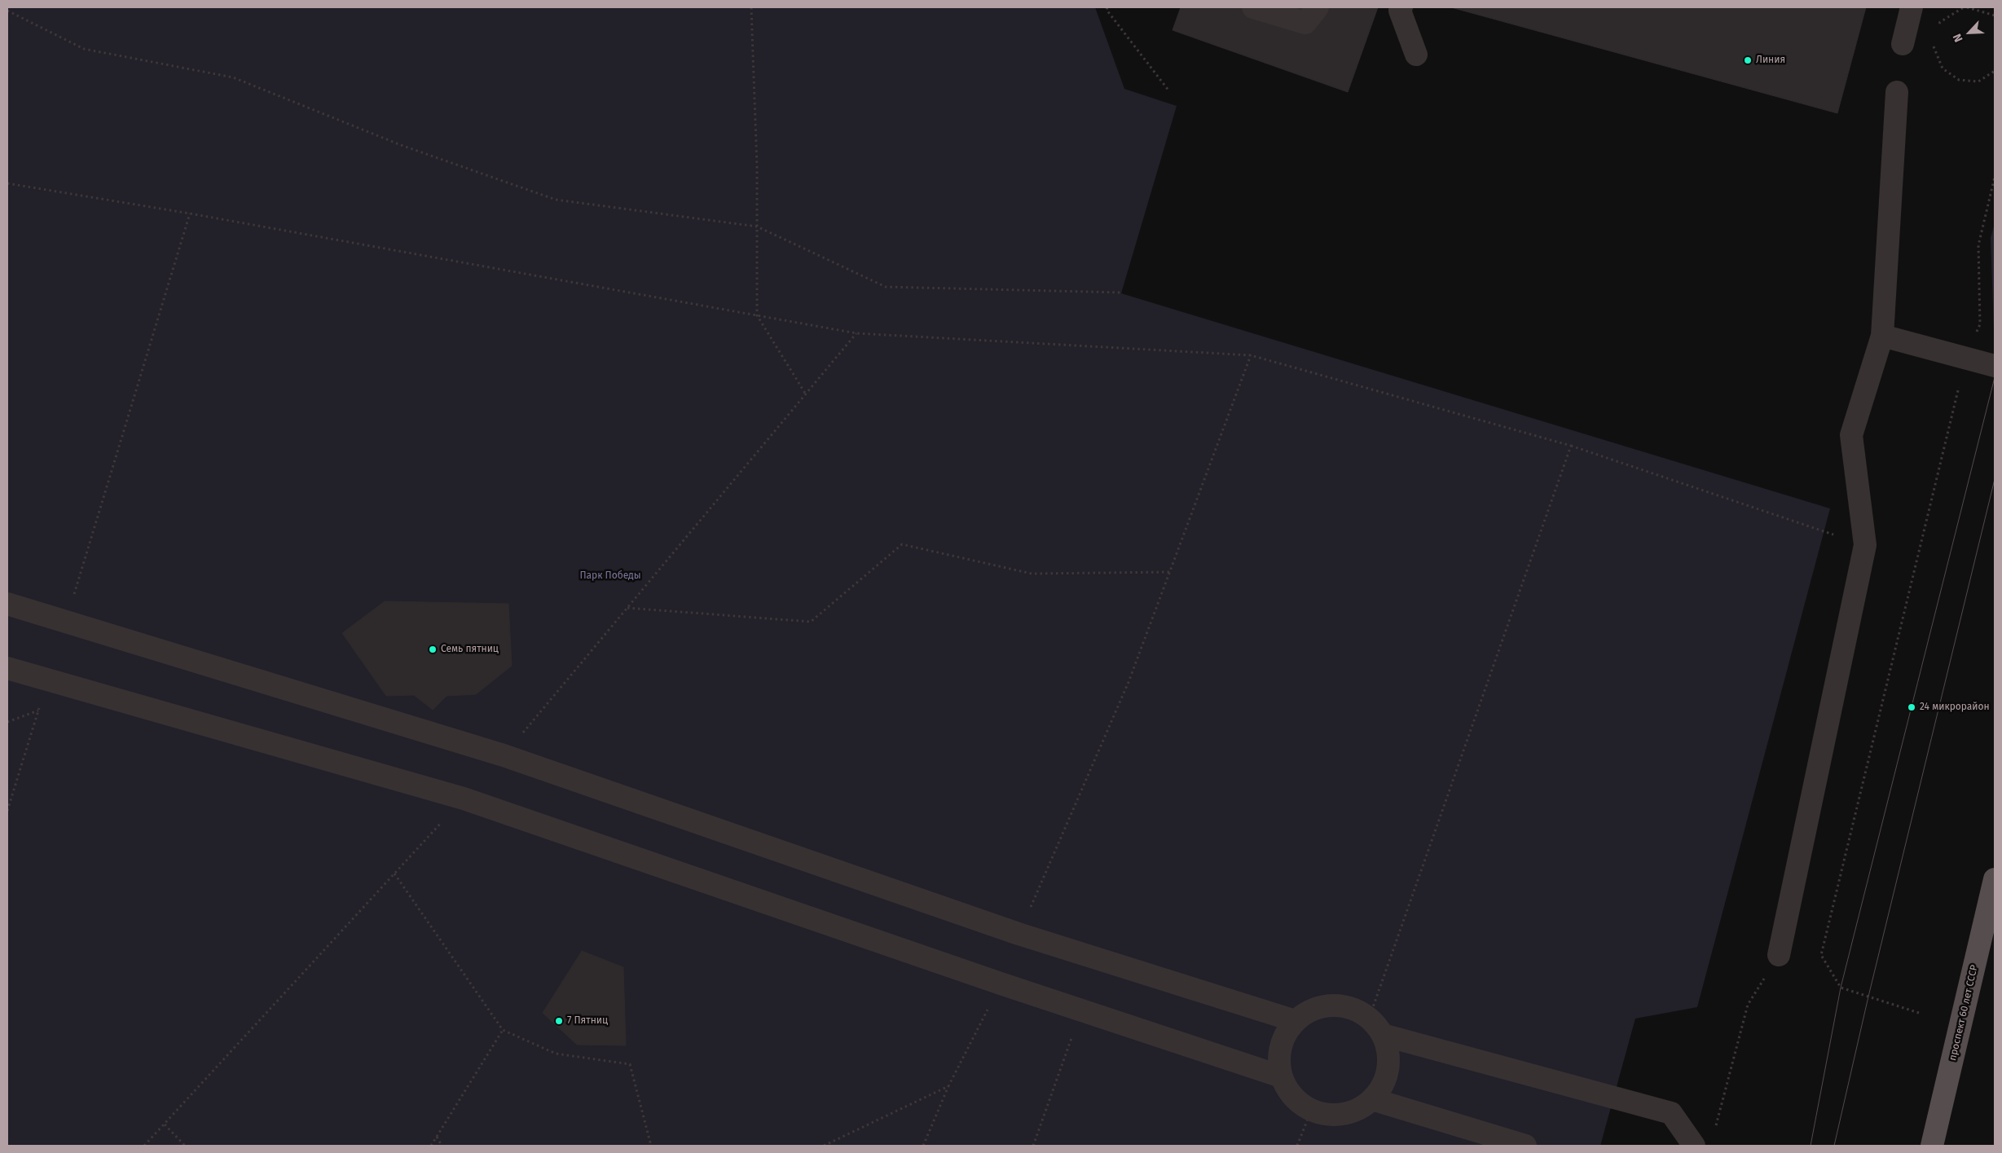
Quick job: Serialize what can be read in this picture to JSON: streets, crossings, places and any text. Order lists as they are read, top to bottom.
{
  "streets": {
    "main road": ["проспект 60 лет СССР"]
  },
  "parks": ["Парк Победы"],
  "places": [
    "Линия",
    "Семь пятниц",
    "24 микрорайон",
    "7 Пятниц"
  ],
  "north": "bottom left"
}
